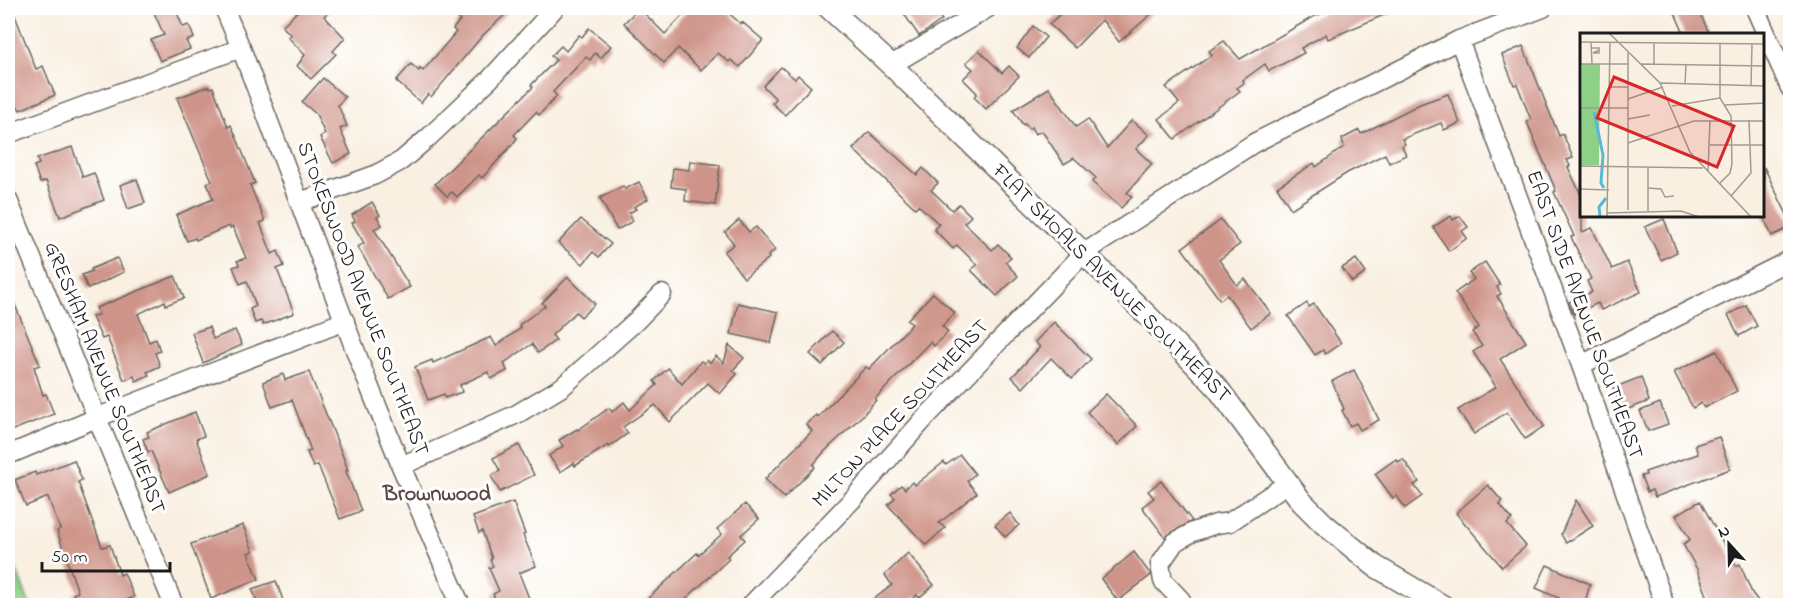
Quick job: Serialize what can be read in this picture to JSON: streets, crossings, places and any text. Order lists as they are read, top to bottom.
{
  "streets": {
    "street": [
      "FLAT SHOALS AVENUE SOUTHEAST",
      "STOKESWOOD AVENUE SOUTHEAST",
      "EAST SIDE AVENUE SOUTHEAST",
      "GRESHAM AVENUE SOUTHEAST",
      "MILTON PLACE SOUTHEAST"
    ]
  },
  "crossings": [
    ["FLAT SHOALS AVENUE SOUTHEAST", "MILTON PLACE SOUTHEAST"],
    ["EAST SIDE AVENUE SOUTHEAST", "MILTON PLACE SOUTHEAST"]
  ],
  "districts": ["Brownwood"],
  "scale_bar": "50 m",
  "north": "top"
}
